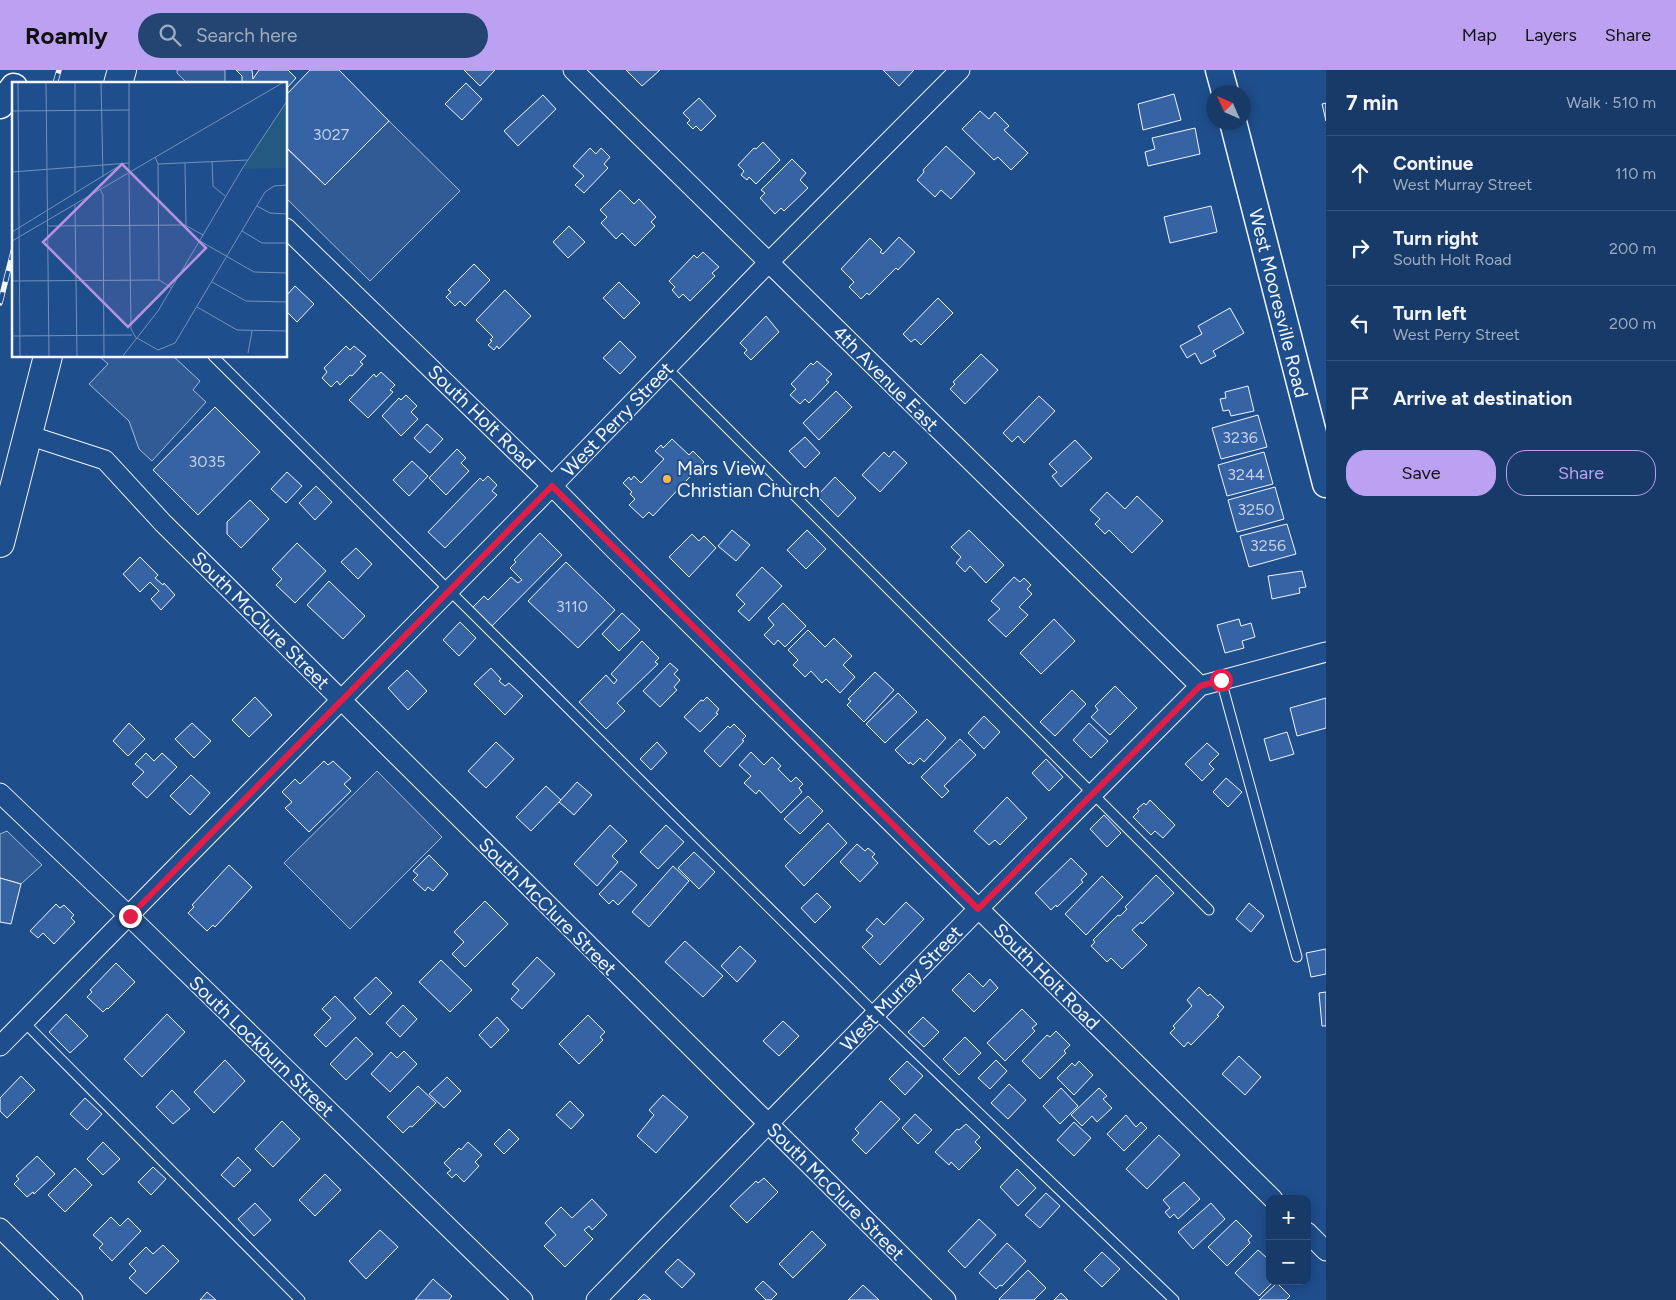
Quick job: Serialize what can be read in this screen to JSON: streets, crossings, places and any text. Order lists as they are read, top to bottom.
{
  "streets": {
    "main road": ["West Mooresville Road"],
    "street": [
      "4th Avenue East",
      "South Holt Road",
      "West Perry Street",
      "South McClure Street",
      "West Murray Street",
      "South Lockburn Street"
    ]
  },
  "crossings": [
    ["4th Avenue East", "West Perry Street"],
    ["4th Avenue East", "West Murray Street"],
    ["South Holt Road", "West Perry Street"],
    ["South Holt Road", "West Murray Street"],
    ["West Perry Street", "South McClure Street"],
    ["West Perry Street", "South Lockburn Street"],
    ["South McClure Street", "West Murray Street"]
  ],
  "places": ["Mars View Christian Church"],
  "house_numbers": [
    "3027",
    "3236",
    "3035",
    "3244",
    "3250",
    "3256",
    "3110"
  ],
  "north": "top left",
  "page": {
    "header": "Roamly",
    "search": "Search here",
    "nav": ["Map", "Layers", "Share"],
    "heading": ["7 min", "Walk · 510 m"],
    "list": [
      ["Continue", "West Murray Street", "110 m"],
      ["Turn right", "South Holt Road", "200 m"],
      ["Turn left", "West Perry Street", "200 m"],
      "Arrive at destination"
    ],
    "buttons": ["Save", "Share"],
    "map_buttons": ["+", "−"]
  }
}
